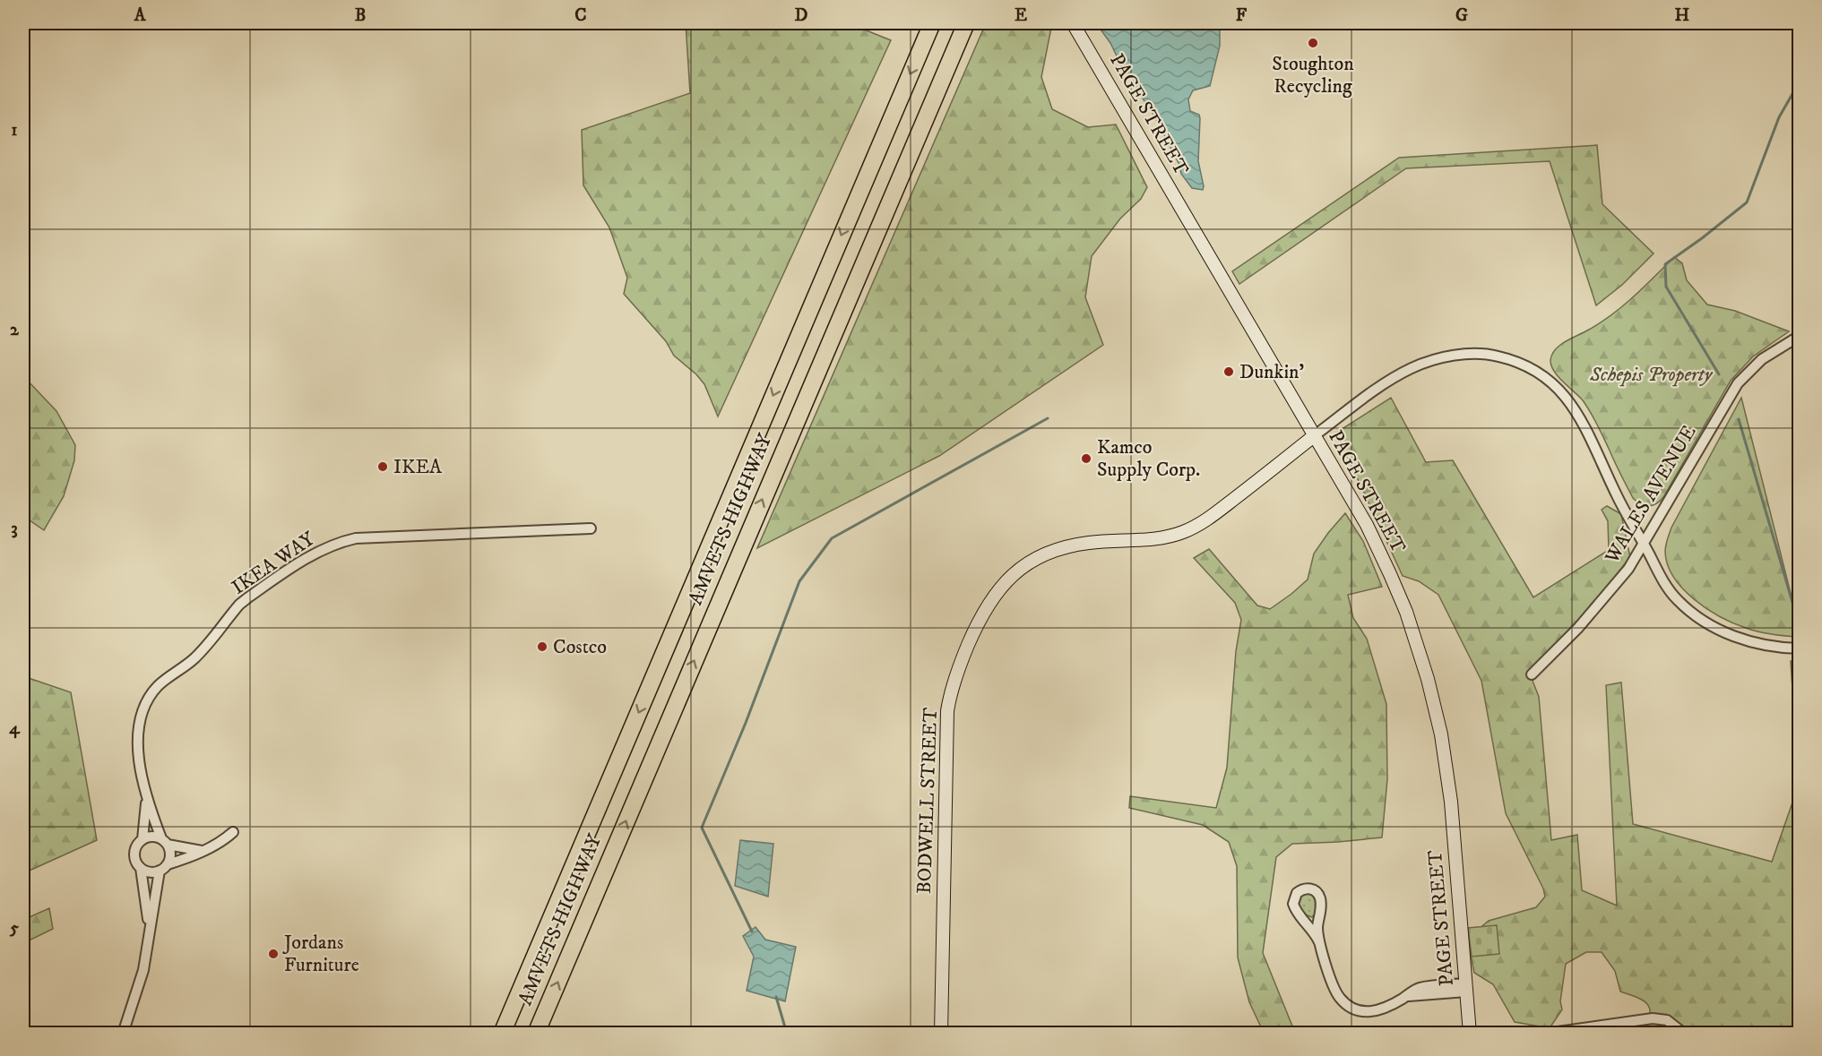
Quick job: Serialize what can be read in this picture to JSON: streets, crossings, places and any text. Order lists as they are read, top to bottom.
{
  "streets": {
    "highway": ["AMVETS HIGHWAY"],
    "main road": ["PAGE STREET", "BODWELL STREET"],
    "street": ["WALES AVENUE", "IKEA WAY"]
  },
  "crossings": [
    ["PAGE STREET", "BODWELL STREET"]
  ],
  "parks": ["Schepis Property"],
  "places": [
    "Stoughton Recycling",
    "Dunkin'",
    "Kamco Supply Corp.",
    "IKEA",
    "Costco",
    "Jordans Furniture"
  ],
  "grid": {
    "columns": [
      "A",
      "B",
      "C",
      "D",
      "E",
      "F",
      "G",
      "H"
    ],
    "rows": [
      "1",
      "2",
      "3",
      "4",
      "5"
    ]
  }
}
